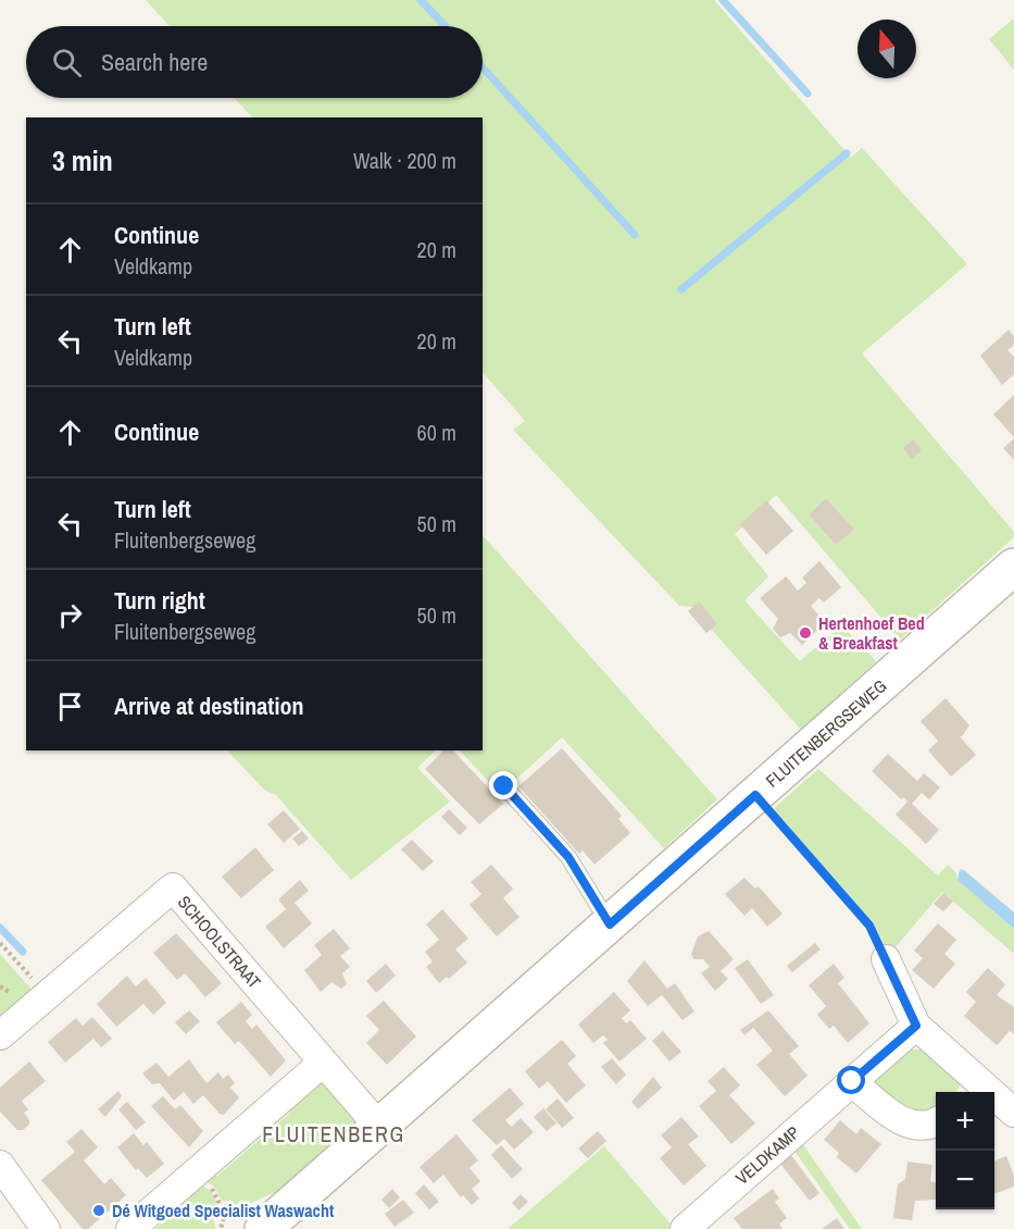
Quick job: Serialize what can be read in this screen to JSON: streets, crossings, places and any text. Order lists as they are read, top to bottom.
{
  "streets": {
    "street": ["FLUITENBERGSEWEG", "SCHOOLSTRAAT", "VELDKAMP"]
  },
  "districts": ["FLUITENBERG"],
  "places": ["Hertenhoef Bed & Breakfast", "Dé Witgoed Specialist Waswacht"],
  "north": "top",
  "page": {
    "search": "Search here",
    "heading": ["3 min", "Walk · 200 m"],
    "list": [
      ["Continue", "Veldkamp", "20 m"],
      ["Turn left", "Veldkamp", "20 m"],
      ["Continue", "60 m"],
      ["Turn left", "Fluitenbergseweg", "50 m"],
      ["Turn right", "Fluitenbergseweg", "50 m"],
      "Arrive at destination"
    ],
    "map_buttons": ["+", "−"]
  }
}
